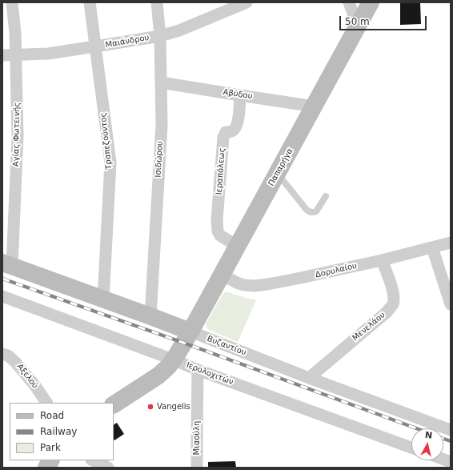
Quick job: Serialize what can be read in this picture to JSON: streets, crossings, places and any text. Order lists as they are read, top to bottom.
{
  "streets": {
    "street": [
      "Μαιάνδρου",
      "Αβύδου",
      "Αγίας Φωτεινής",
      "Τραπεζούντος",
      "Ισιδώρου",
      "Παπαρήγα",
      "Ιεραπόλεως",
      "Δορυλαίου",
      "Μενελάου",
      "Βυζαντίου",
      "Ιερολοχιτών",
      "Αξελού",
      "Μιαούλη"
    ]
  },
  "crossings": [
    ["Μαιάνδρου", "Αγίας Φωτεινής"],
    ["Μαιάνδρου", "Τραπεζούντος"],
    ["Μαιάνδρου", "Ισιδώρου"],
    ["Αβύδου", "Ισιδώρου"],
    ["Αβύδου", "Παπαρήγα"],
    ["Αβύδου", "Ιεραπόλεως"],
    ["Αγίας Φωτεινής", "Βυζαντίου"],
    ["Τραπεζούντος", "Βυζαντίου"],
    ["Ισιδώρου", "Βυζαντίου"],
    ["Παπαρήγα", "Ιεραπόλεως"],
    ["Παπαρήγα", "Δορυλαίου"],
    ["Παπαρήγα", "Βυζαντίου"],
    ["Παπαρήγα", "Ιερολοχιτών"],
    ["Δορυλαίου", "Μενελάου"],
    ["Μενελάου", "Βυζαντίου"],
    ["Ιερολοχιτών", "Μιαούλη"]
  ],
  "places": ["Vangelis"],
  "legend": ["Road", "Railway", "Park"],
  "scale_bar": "50 m",
  "north": "top"
}
